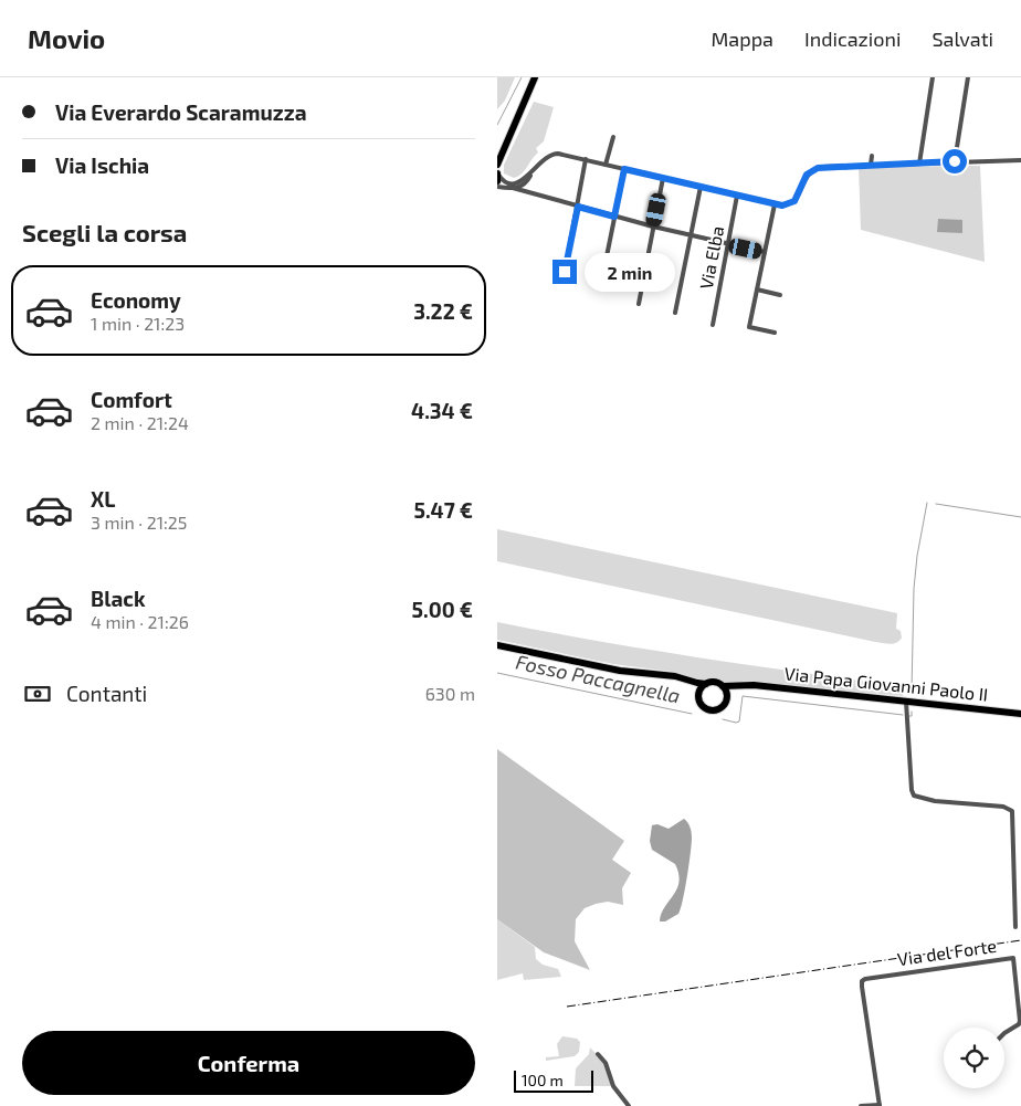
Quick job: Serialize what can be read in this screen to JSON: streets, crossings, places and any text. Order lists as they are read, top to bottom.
{
  "streets": {
    "main road": ["Via Papa Giovanni Paolo II"],
    "street": ["Via Elba", "Via del Forte"]
  },
  "crossings": [
    ["Via Papa Giovanni Paolo II", "Via del Forte"]
  ],
  "water": ["Fosso Paccagnella"],
  "scale_bar": "100 m",
  "page": {
    "header": "Movio",
    "nav": ["Mappa", "Indicazioni", "Salvati"],
    "banner": ["Via Everardo Scaramuzza", "Via Ischia"],
    "heading": "Scegli la corsa",
    "bubble": "2 min",
    "list": [
      {
        "name": "Economy",
        "note": "1 min · 21:23",
        "value": "3.22 €"
      },
      {
        "name": "Comfort",
        "note": "2 min · 21:24",
        "value": "4.34 €"
      },
      {
        "name": "XL",
        "note": "3 min · 21:25",
        "value": "5.47 €"
      },
      {
        "name": "Black",
        "note": "4 min · 21:26",
        "value": "5.00 €"
      }
    ],
    "pay": ["Contanti", "630 m"],
    "buttons": "Conferma",
    "scale": "100 m"
  }
}
